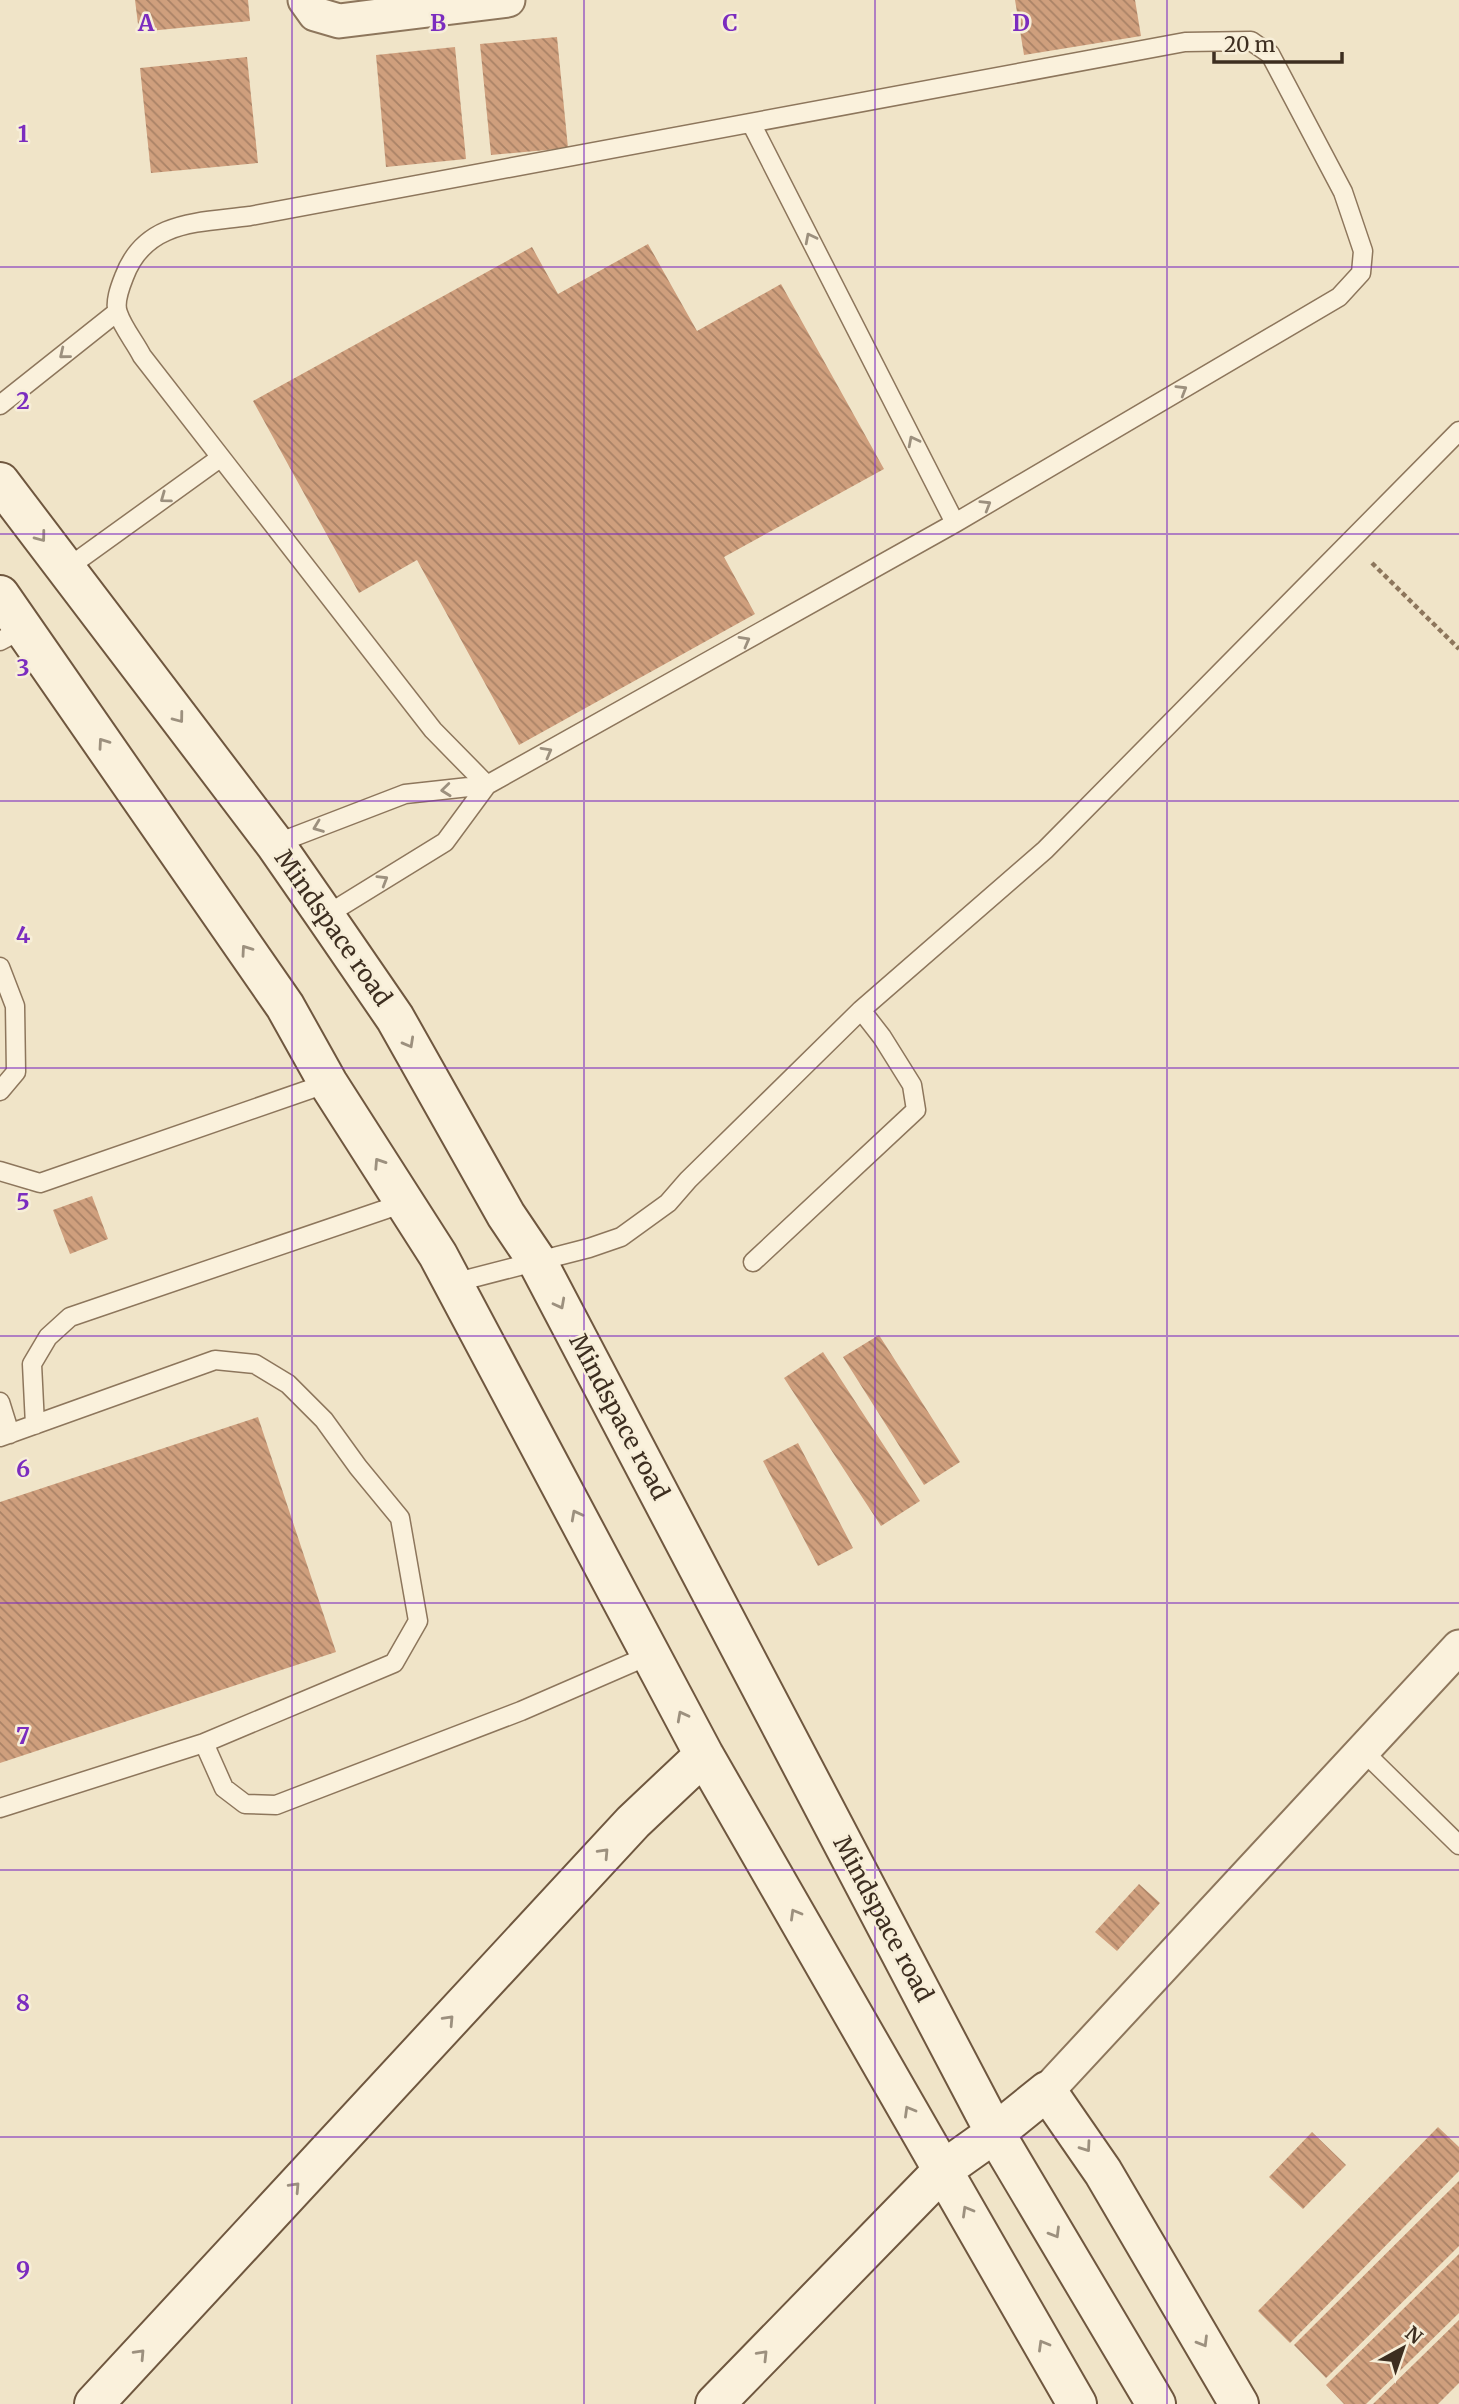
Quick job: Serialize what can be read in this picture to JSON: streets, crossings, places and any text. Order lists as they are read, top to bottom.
{
  "streets": {
    "main road": ["Mindspace road"]
  },
  "scale_bar": "20 m",
  "north": "top right",
  "grid": {
    "columns": [
      "A",
      "B",
      "C",
      "D"
    ],
    "rows": [
      "1",
      "2",
      "3",
      "4",
      "5",
      "6",
      "7",
      "8",
      "9"
    ]
  }
}
